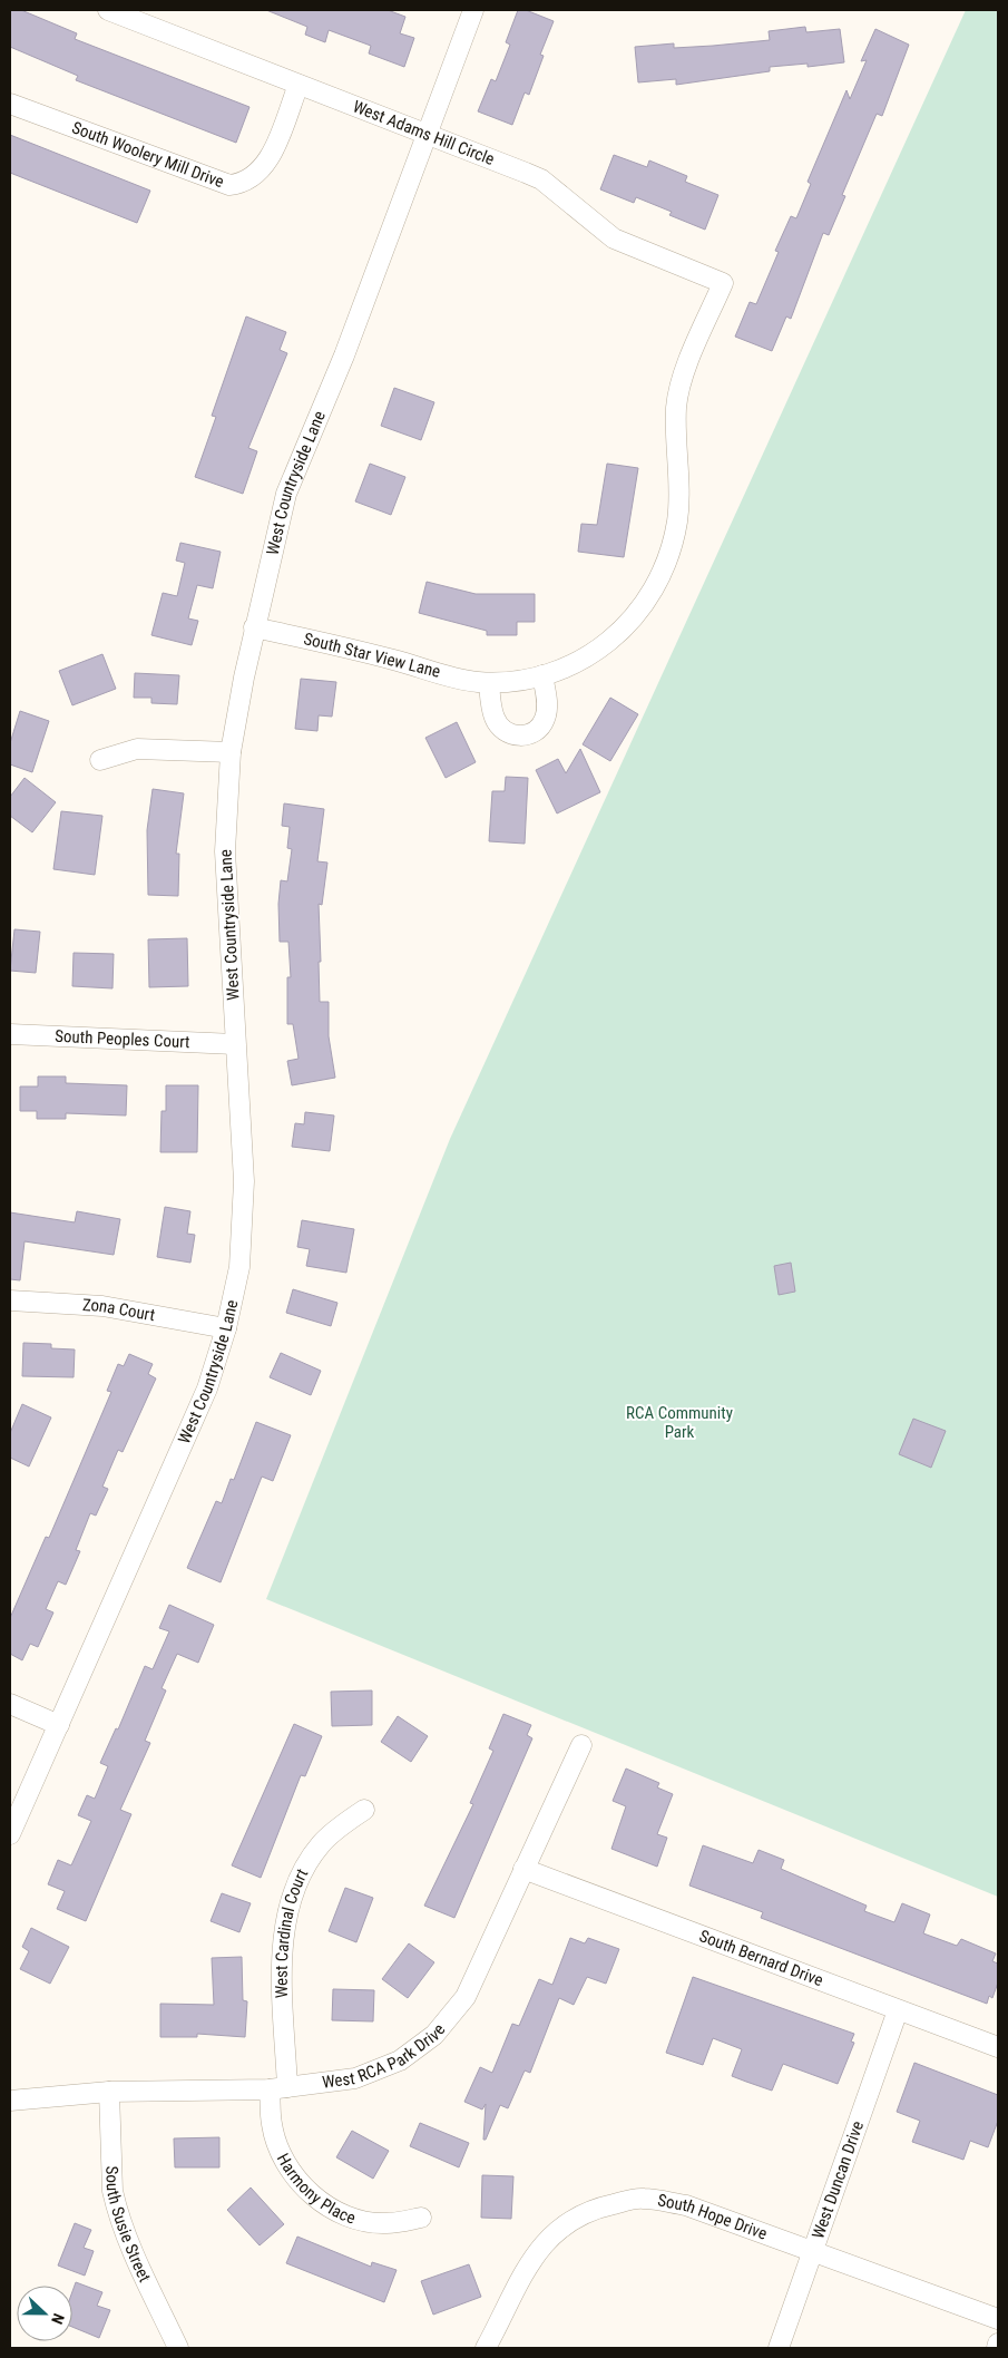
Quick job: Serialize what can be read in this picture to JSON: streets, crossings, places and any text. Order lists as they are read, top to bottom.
{
  "streets": {
    "street": [
      "West Adams Hill Circle",
      "South Woolery Mill Drive",
      "West Countryside Lane",
      "South Star View Lane",
      "South Peoples Court",
      "Zona Court",
      "West Cardinal Court",
      "South Bernard Drive",
      "West RCA Park Drive",
      "West Duncan Drive",
      "Harmony Place",
      "South Hope Drive",
      "South Susie Street"
    ]
  },
  "crossings": [
    ["West Adams Hill Circle", "South Woolery Mill Drive"],
    ["West Adams Hill Circle", "West Countryside Lane"],
    ["West Adams Hill Circle", "South Star View Lane"],
    ["West Countryside Lane", "South Star View Lane"],
    ["West Countryside Lane", "South Peoples Court"],
    ["West Countryside Lane", "Zona Court"],
    ["West Cardinal Court", "West RCA Park Drive"],
    ["West Cardinal Court", "Harmony Place"],
    ["South Bernard Drive", "West RCA Park Drive"],
    ["South Bernard Drive", "West Duncan Drive"],
    ["West RCA Park Drive", "Harmony Place"],
    ["West RCA Park Drive", "South Susie Street"],
    ["West Duncan Drive", "South Hope Drive"]
  ],
  "parks": ["RCA Community Park"],
  "north": "right"
}
